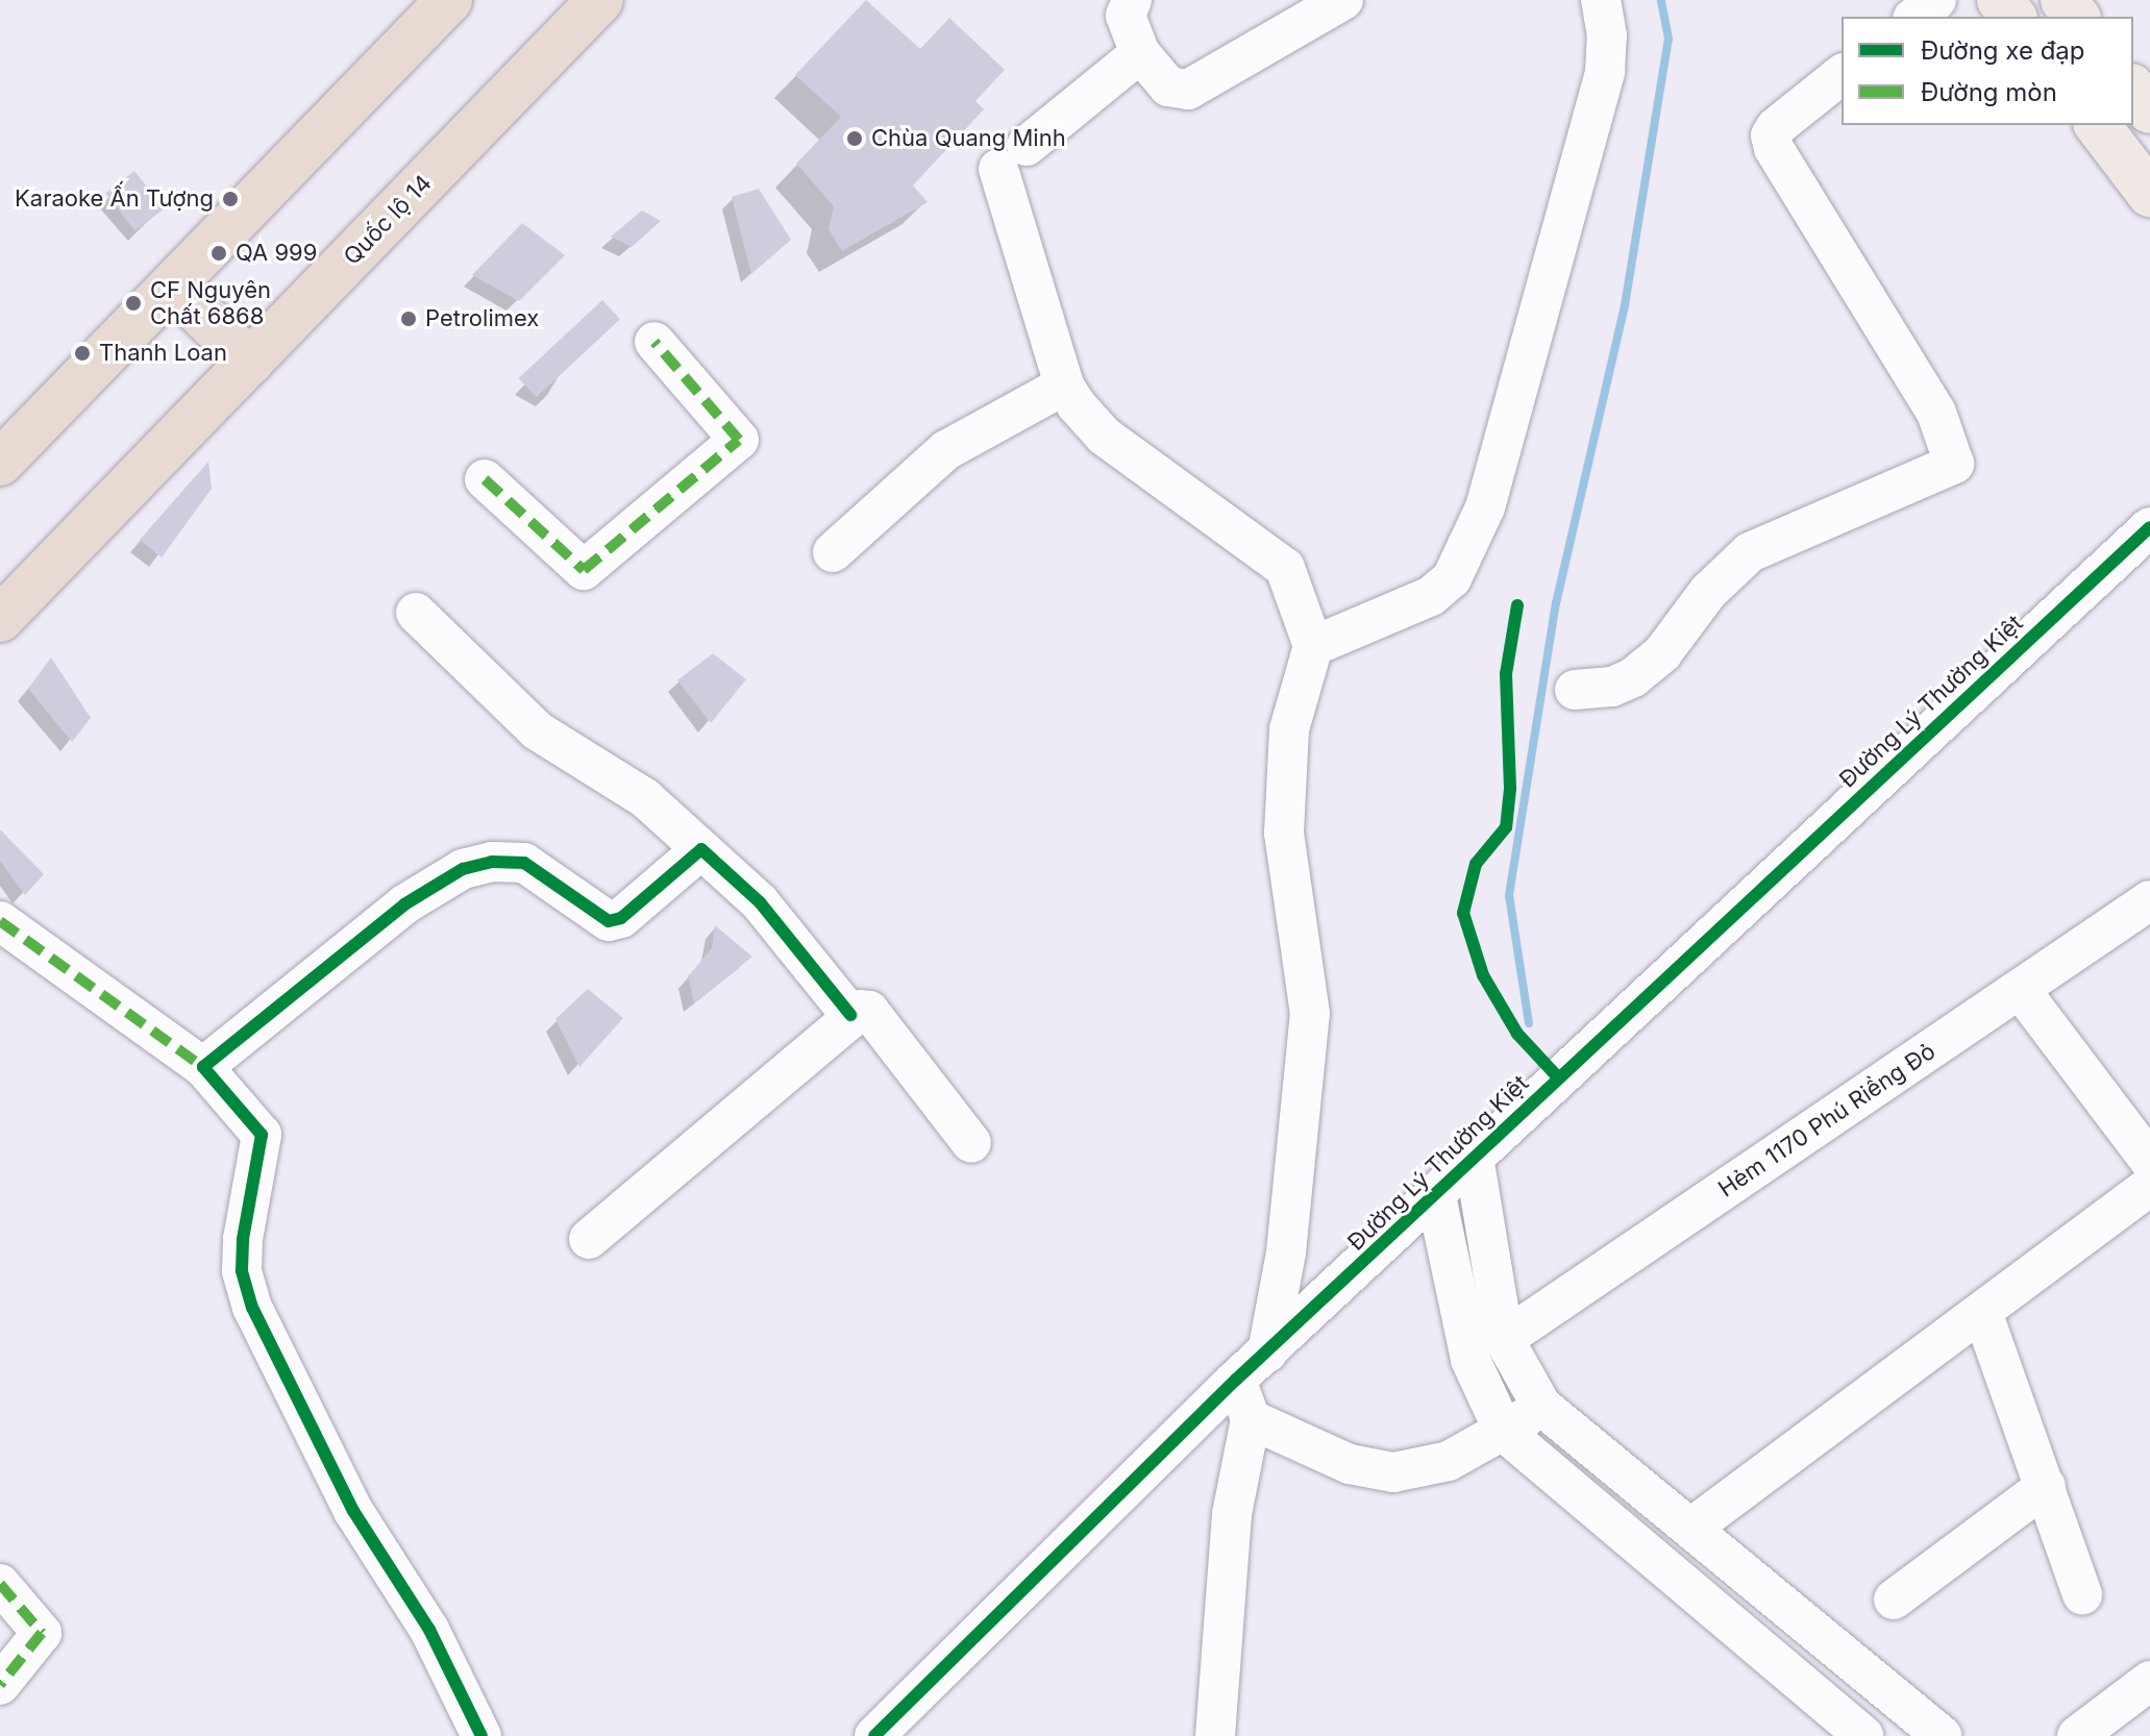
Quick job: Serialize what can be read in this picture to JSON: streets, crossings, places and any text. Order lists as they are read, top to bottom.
{
  "streets": {
    "highway": ["Quốc lộ 14"],
    "street": ["Đường Lý Thường Kiệt", "Hẻm 1170 Phú Riềng Đỏ"]
  },
  "places": [
    "Chùa Quang Minh",
    "Karaoke Ấn Tượng",
    "QA 999",
    "CF Nguyên Chất 6868",
    "Petrolimex",
    "Thanh Loan"
  ],
  "legend": ["Đường xe đạp", "Đường mòn"]
}
